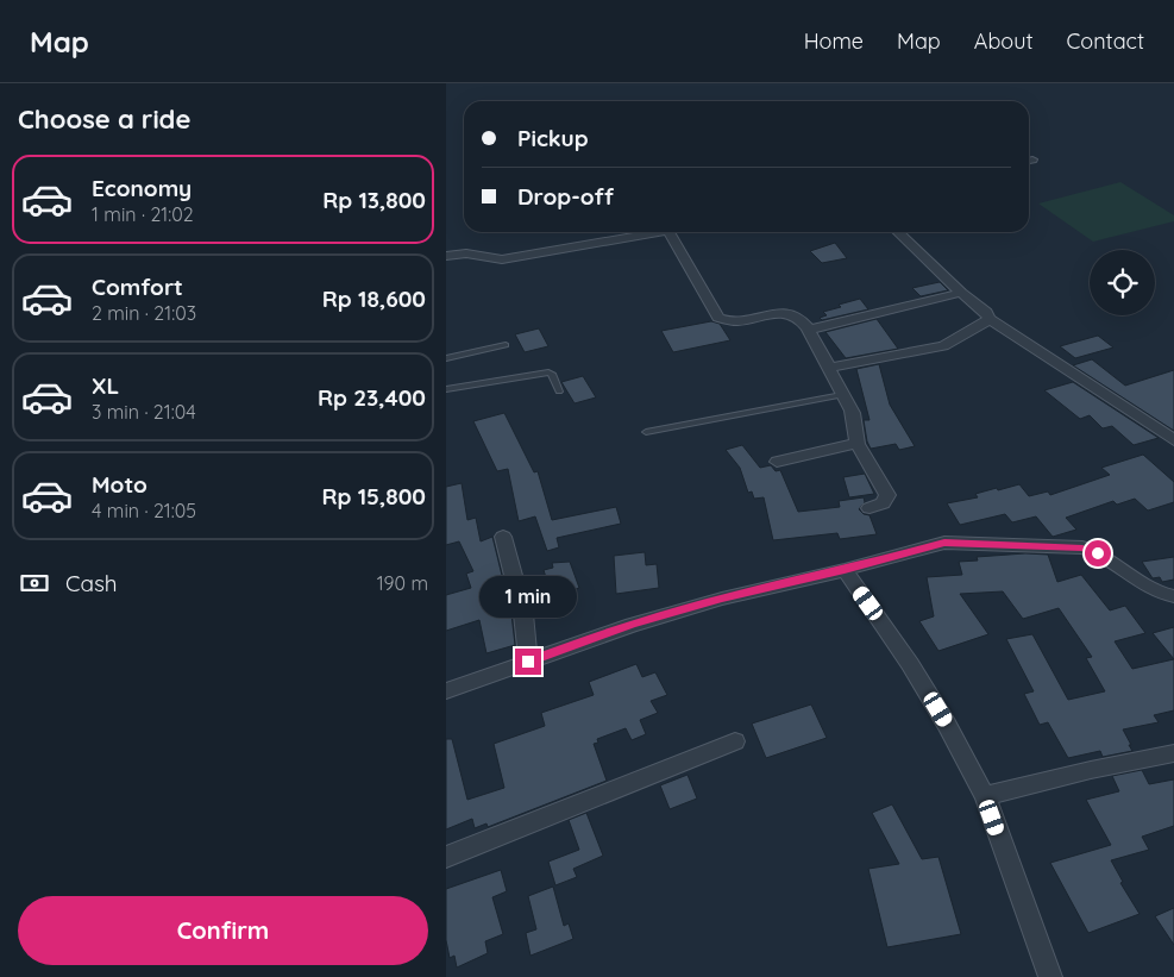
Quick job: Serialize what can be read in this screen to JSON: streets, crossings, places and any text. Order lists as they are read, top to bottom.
{
  "page": {
    "header": "Map",
    "nav": [
      "Home",
      "Map",
      "About",
      "Contact"
    ],
    "heading": "Choose a ride",
    "banner": ["Pickup", "Drop-off"],
    "list": [
      {
        "name": "Economy",
        "note": "1 min · 21:02",
        "value": "Rp 13,800"
      },
      {
        "name": "Comfort",
        "note": "2 min · 21:03",
        "value": "Rp 18,600"
      },
      {
        "name": "XL",
        "note": "3 min · 21:04",
        "value": "Rp 23,400"
      },
      {
        "name": "Moto",
        "note": "4 min · 21:05",
        "value": "Rp 15,800"
      }
    ],
    "pay": ["Cash", "190 m"],
    "bubble": "1 min",
    "buttons": "Confirm"
  }
}
